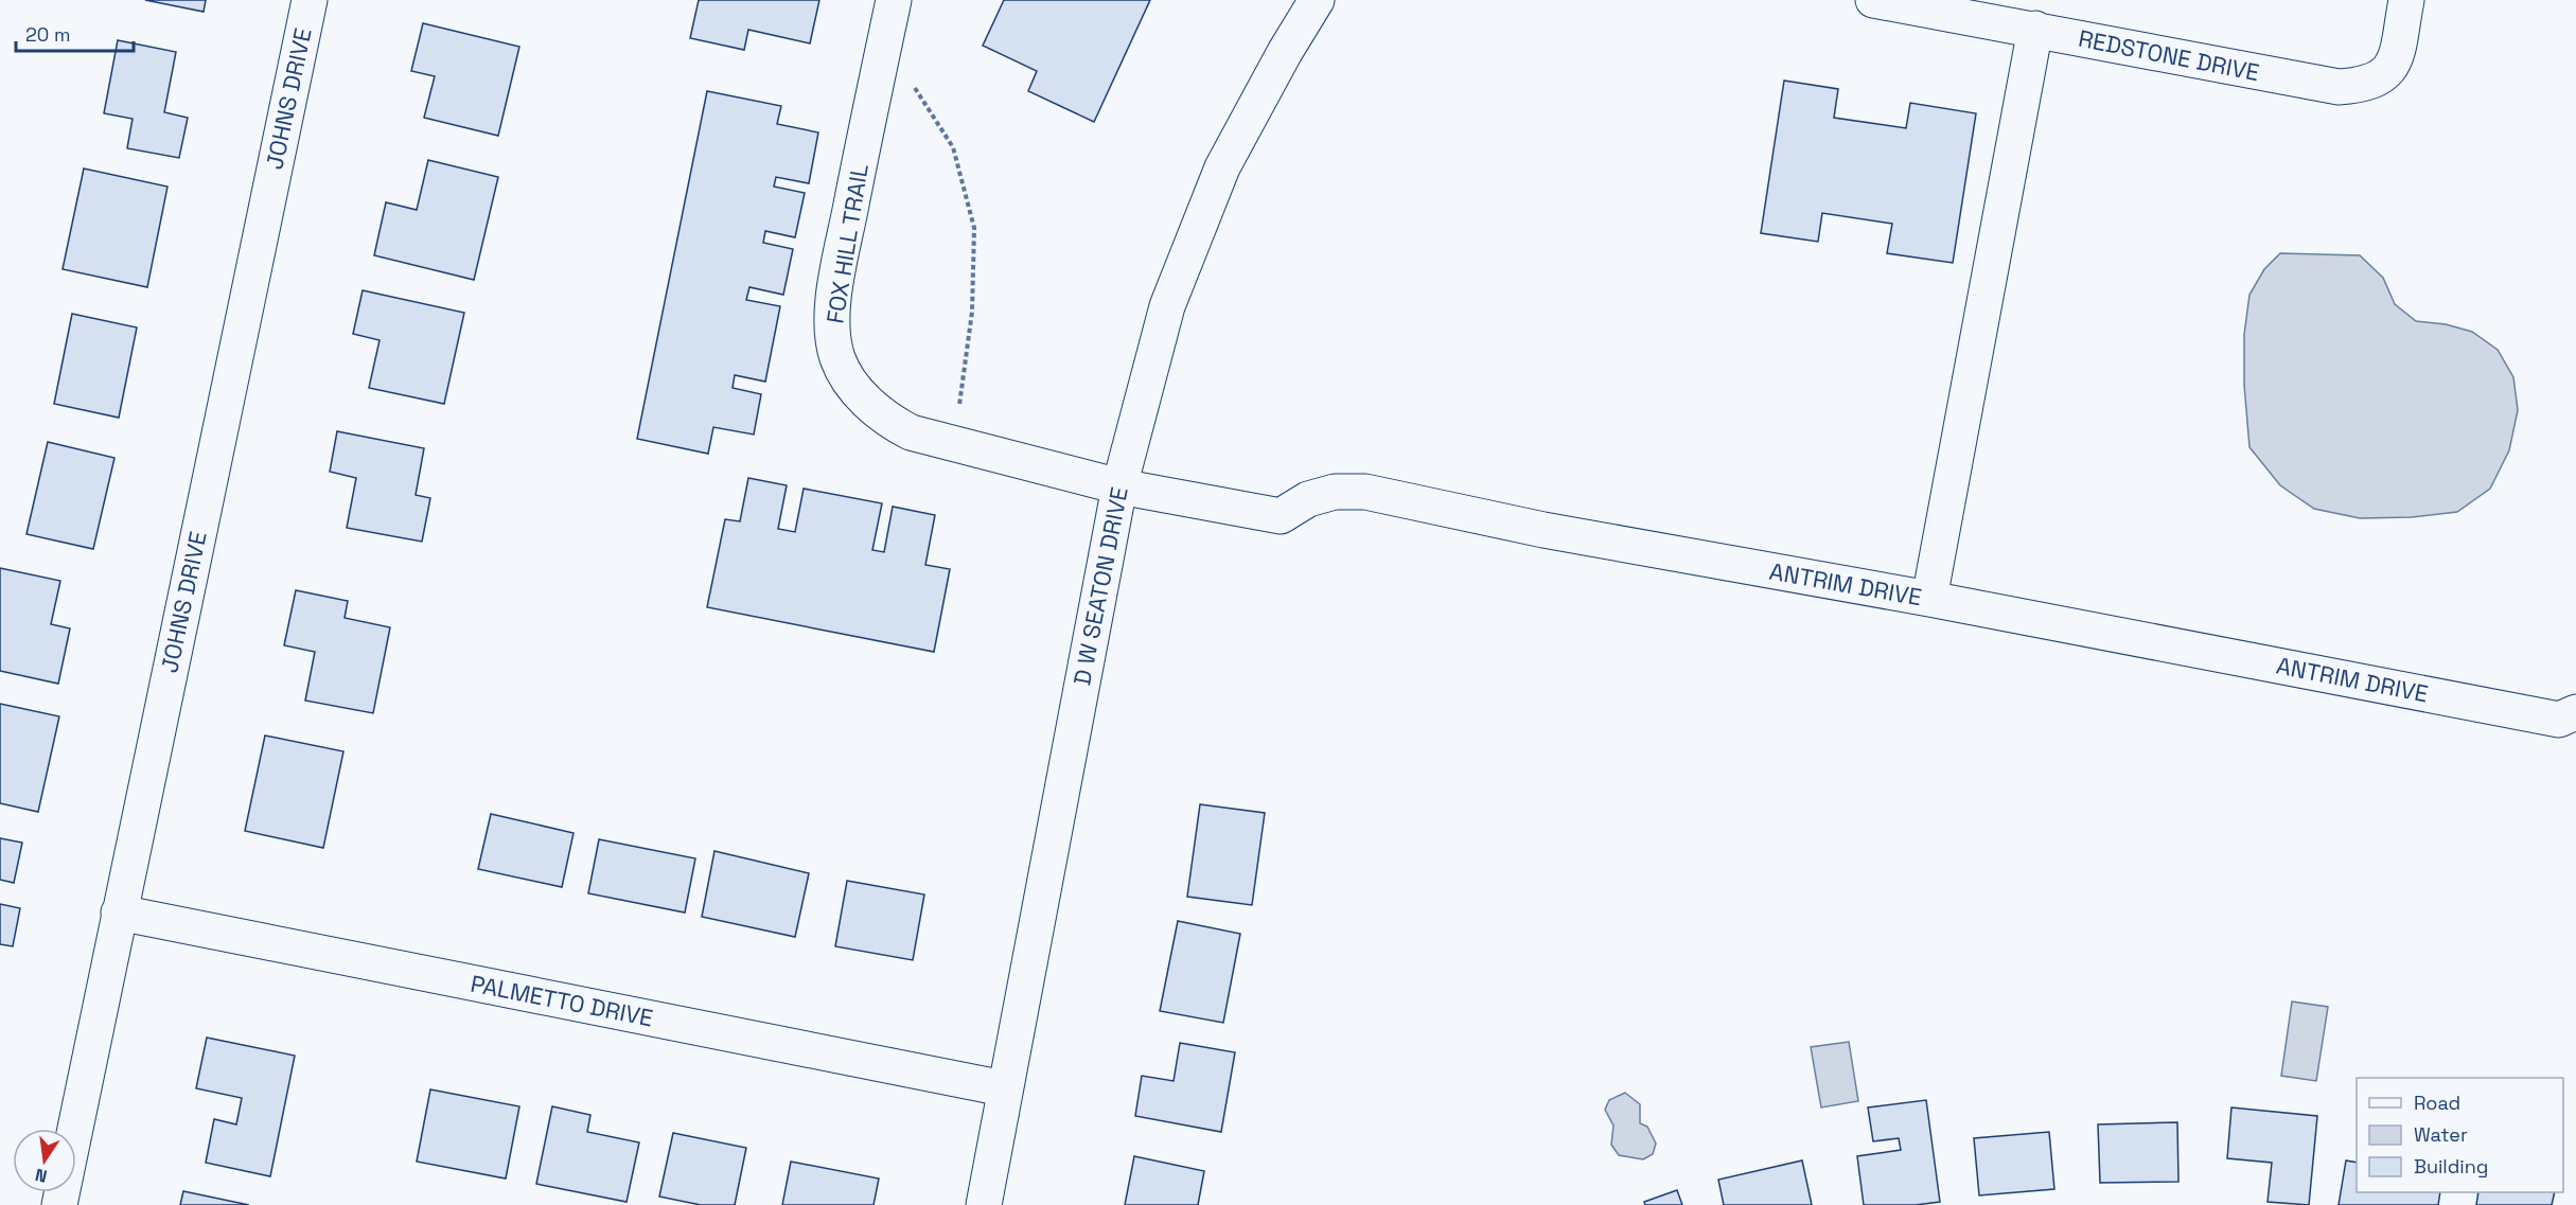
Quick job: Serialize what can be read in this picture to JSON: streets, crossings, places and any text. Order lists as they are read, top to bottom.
{
  "streets": {
    "street": [
      "REDSTONE DRIVE",
      "JOHNS DRIVE",
      "FOX HILL TRAIL",
      "ANTRIM DRIVE",
      "D W SEATON DRIVE",
      "PALMETTO DRIVE"
    ]
  },
  "crossings": [
    ["JOHNS DRIVE", "PALMETTO DRIVE"],
    ["FOX HILL TRAIL", "ANTRIM DRIVE"],
    ["FOX HILL TRAIL", "D W SEATON DRIVE"],
    ["ANTRIM DRIVE", "D W SEATON DRIVE"],
    ["D W SEATON DRIVE", "PALMETTO DRIVE"]
  ],
  "legend": ["Road", "Water", "Building"],
  "scale_bar": "20 m",
  "north": "bottom"
}
